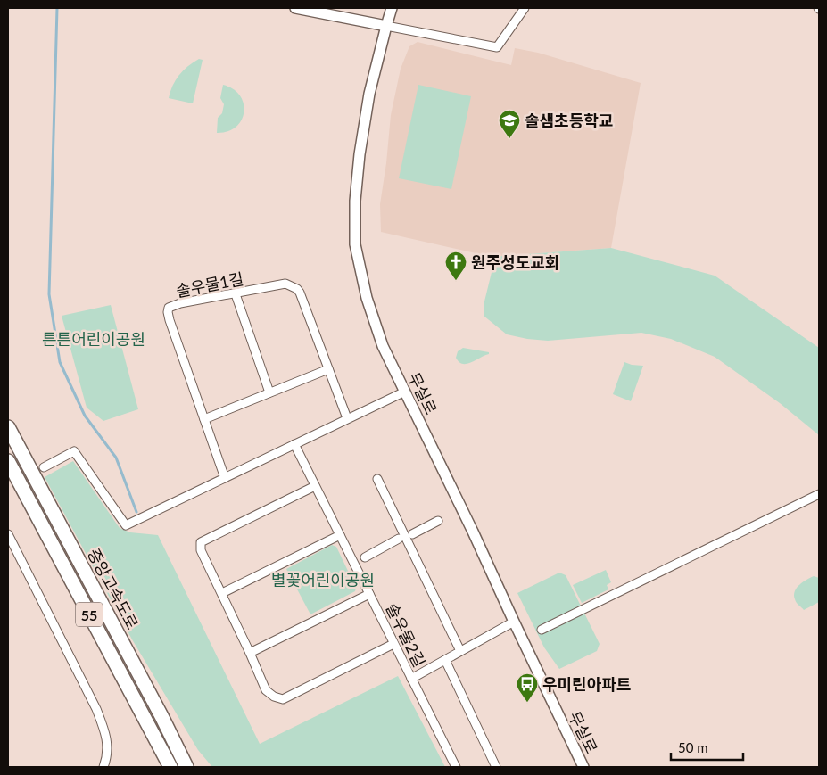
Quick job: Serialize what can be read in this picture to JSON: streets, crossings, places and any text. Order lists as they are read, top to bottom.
{
  "streets": {
    "highway": ["중앙고속도로", "55"],
    "street": ["솔우물1길", "무실로", "솔우물2길"]
  },
  "parks": ["튼튼어린이공원", "별꽃어린이공원"],
  "places": {
    "school or university": ["솔샘초등학교"],
    "church": ["원주성도교회"],
    "bus stop": ["우미린아파트"]
  },
  "scale_bar": "50 m"
}
